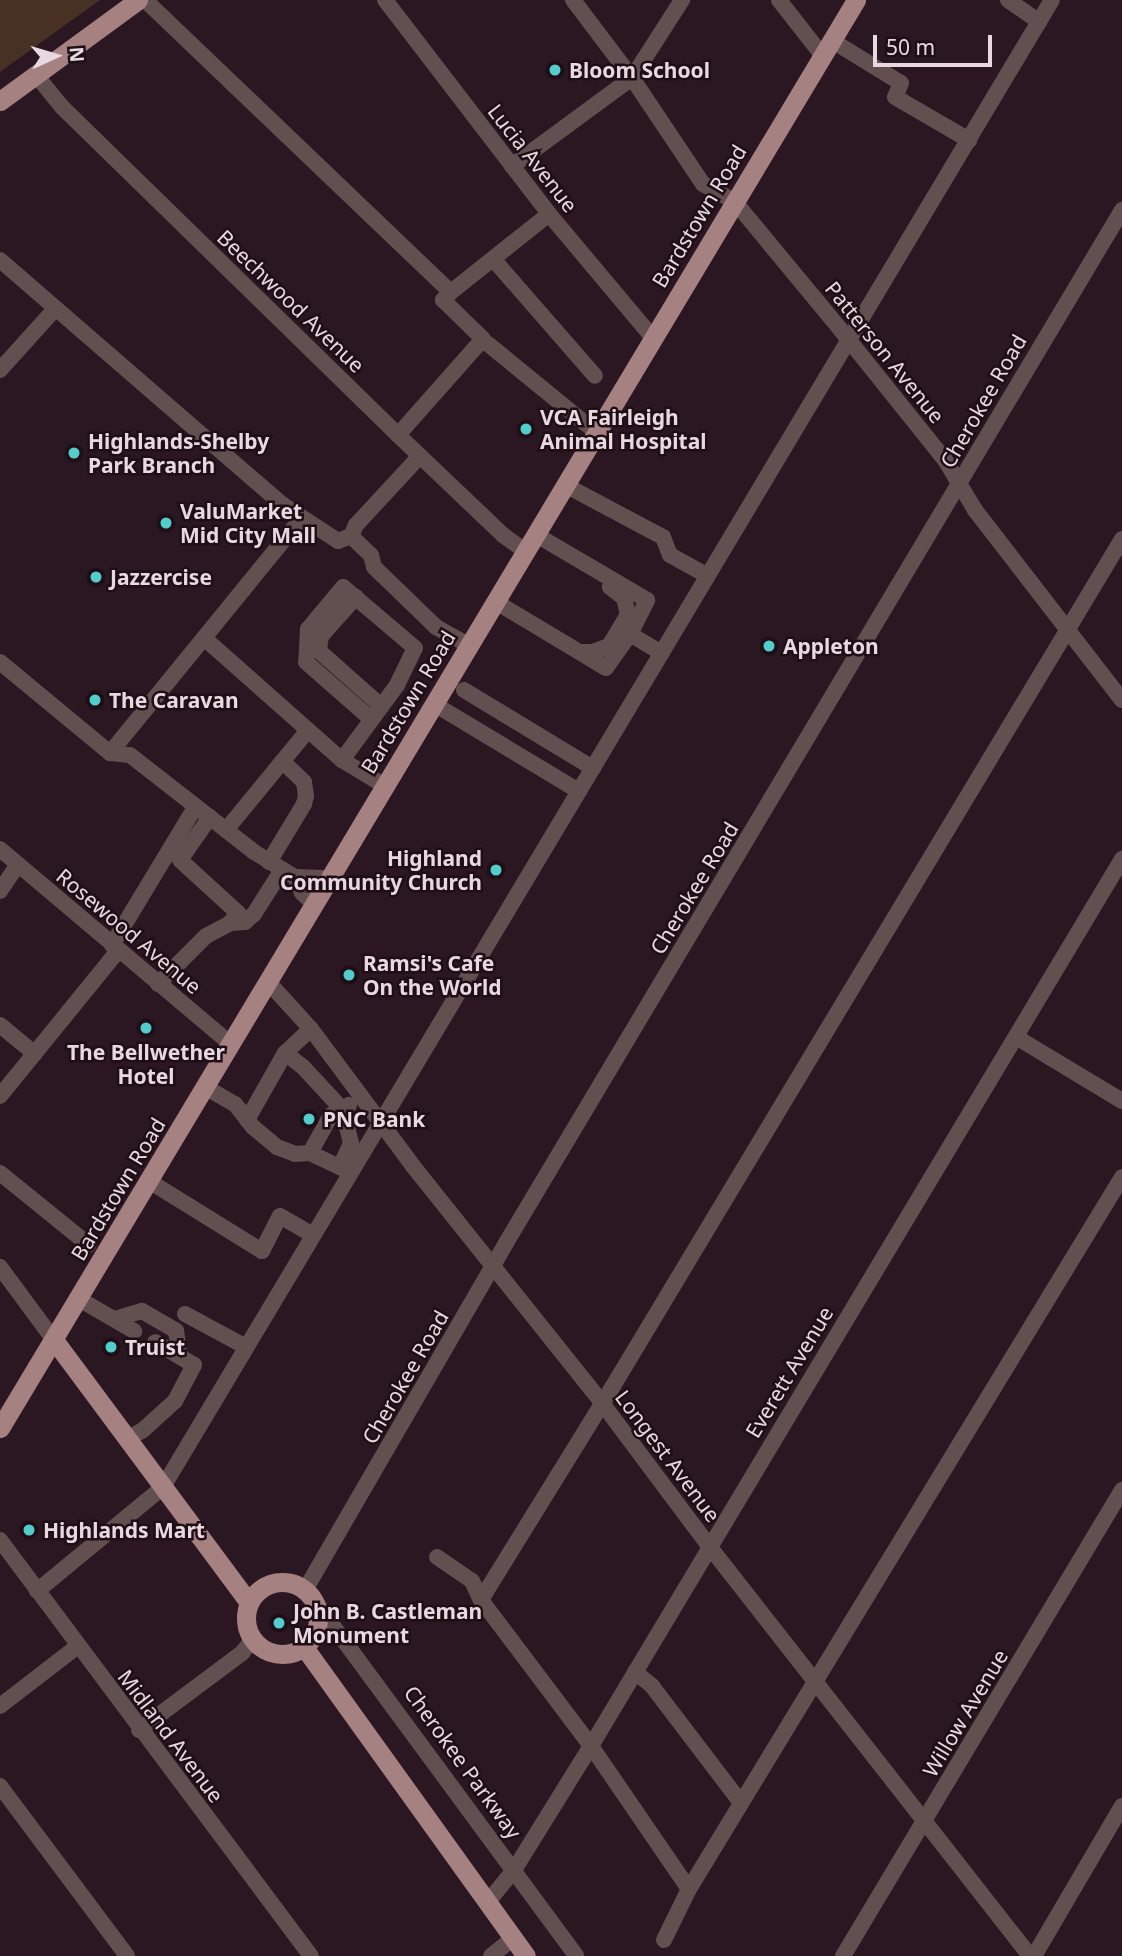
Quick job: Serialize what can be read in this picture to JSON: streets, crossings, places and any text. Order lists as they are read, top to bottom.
{
  "streets": {
    "main road": ["Bardstown Road"],
    "street": [
      "Lucia Avenue",
      "Beechwood Avenue",
      "Patterson Avenue",
      "Cherokee Road",
      "Rosewood Avenue",
      "Everett Avenue",
      "Longest Avenue",
      "Willow Avenue",
      "Midland Avenue",
      "Cherokee Parkway"
    ]
  },
  "crossings": [
    ["Lucia Avenue", "Bardstown Road"],
    ["Bardstown Road", "Beechwood Avenue"],
    ["Bardstown Road", "Patterson Avenue"],
    ["Bardstown Road", "Rosewood Avenue"],
    ["Bardstown Road", "Longest Avenue"],
    ["Patterson Avenue", "Cherokee Road"],
    ["Cherokee Road", "Longest Avenue"],
    ["Cherokee Road", "Cherokee Parkway"],
    ["Everett Avenue", "Longest Avenue"],
    ["Everett Avenue", "Cherokee Parkway"],
    ["Longest Avenue", "Willow Avenue"]
  ],
  "places": [
    "Bloom School",
    "VCA Fairleigh Animal Hospital",
    "Highlands-Shelby Park Branch",
    "ValuMarket Mid City Mall",
    "Jazzercise",
    "Appleton",
    "The Caravan",
    "Highland Community Church",
    "Ramsi's Cafe On the World",
    "The Bellwether Hotel",
    "PNC Bank",
    "Truist",
    "Highlands Mart",
    "John B. Castleman Monument"
  ],
  "scale_bar": "50 m",
  "north": "right"
}
